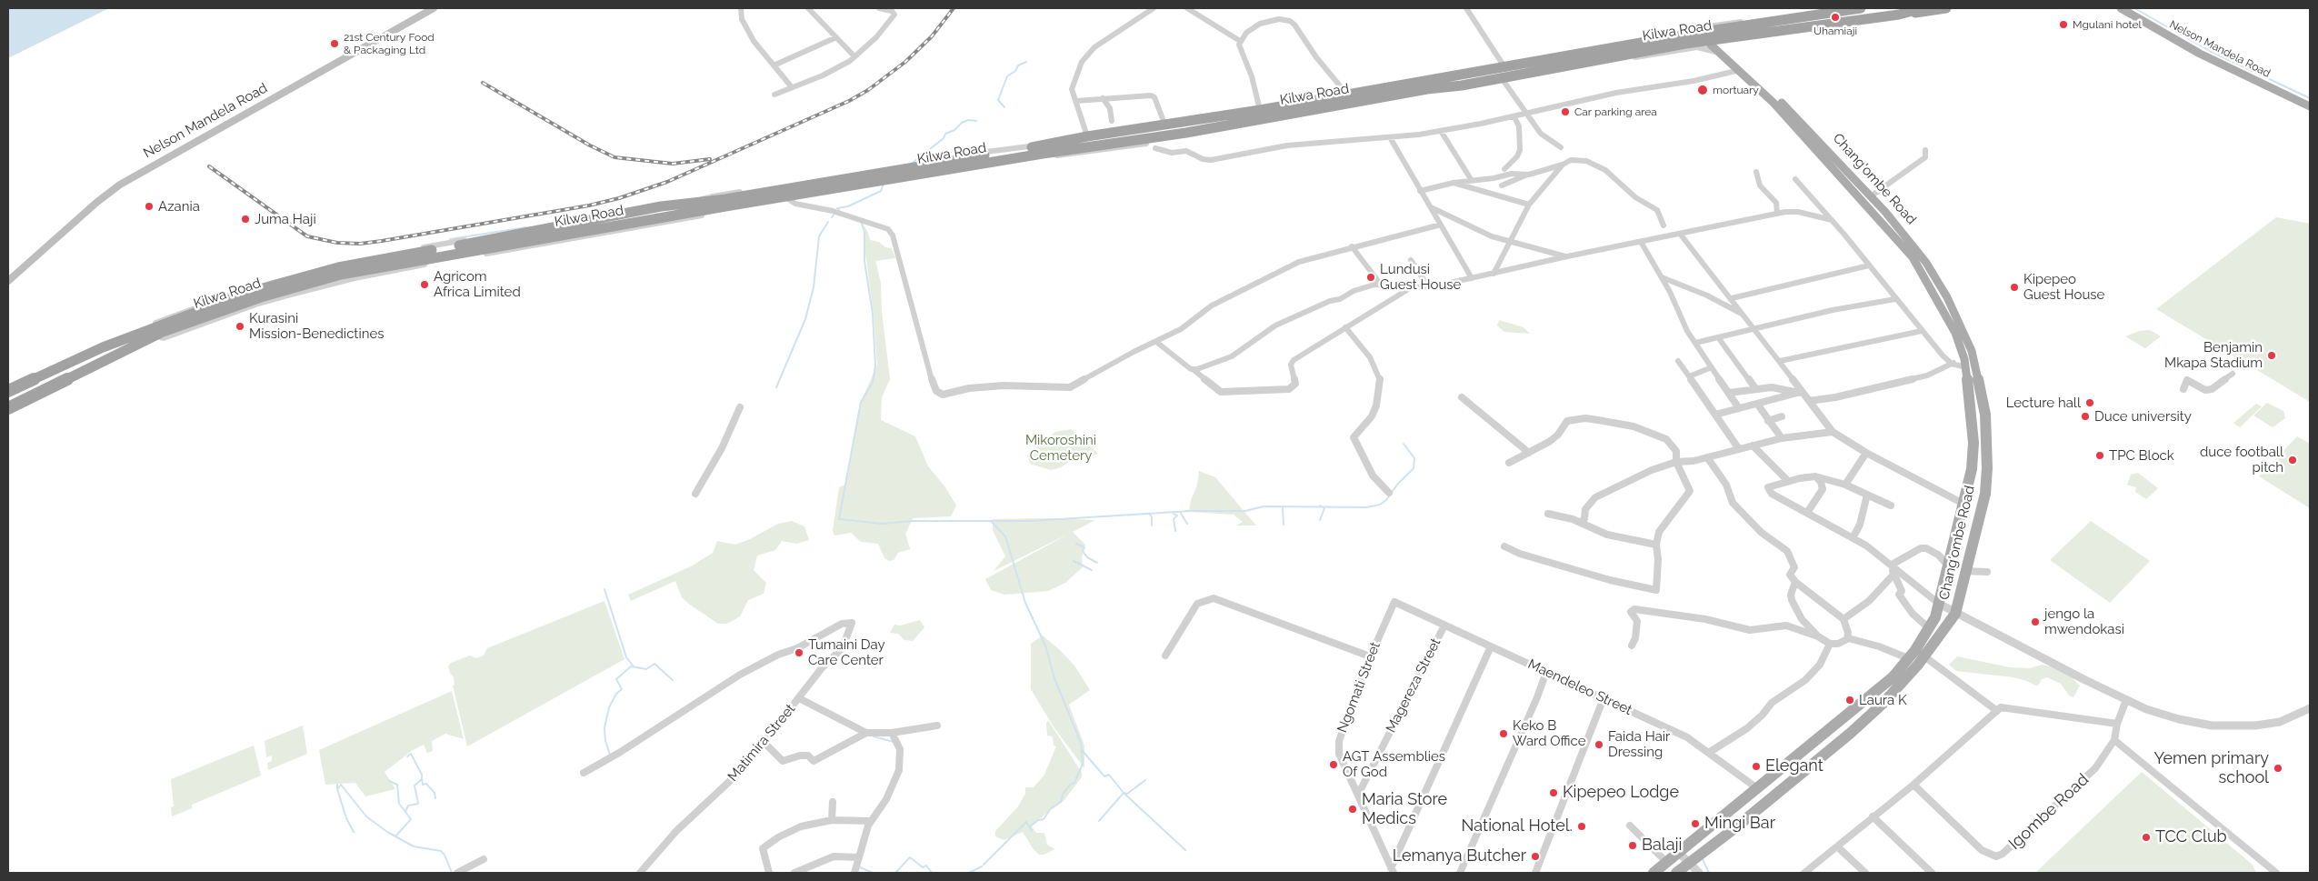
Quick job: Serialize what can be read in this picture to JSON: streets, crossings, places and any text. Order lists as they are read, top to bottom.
{
  "streets": {
    "highway": ["Kilwa Road"],
    "main road": ["Nelson Mandela Road", "Chang'ombe Road"],
    "street": [
      "Magereza Street",
      "Ngomati Street",
      "Maendeleo Street",
      "Matimira Street",
      "Igombe Road"
    ]
  },
  "crossings": [
    ["Kilwa Road", "Chang'ombe Road"],
    ["Chang'ombe Road", "Maendeleo Street"],
    ["Magereza Street", "Ngomati Street"],
    ["Magereza Street", "Maendeleo Street"],
    ["Ngomati Street", "Maendeleo Street"]
  ],
  "parks": ["Mikoroshini Cemetery"],
  "places": [
    "Uhamiaji",
    "Mgulani hotel",
    "21st Century Food & Packaging Ltd",
    "mortuary",
    "Car parking area",
    "Azania",
    "Juma Haji",
    "Lundusi Guest House",
    "Agricom Africa Limited",
    "Kipepeo Guest House",
    "Kurasini Mission-Benedictines",
    "Benjamin Mkapa Stadium",
    "Lecture hall",
    "Duce university",
    "TPC Block",
    "duce football pitch",
    "jengo la mwendokasi",
    "Tumaini Day Care Center",
    "Laura K",
    "Keko B Ward Office",
    "Faida Hair Dressing",
    "AGT Assemblies Of God",
    "Elegant",
    "Yemen primary school",
    "Kipepeo Lodge",
    "Maria Store Medics",
    "Mingi Bar",
    "National Hotel.",
    "TCC Club",
    "Balaji",
    "Lemanya Butcher"
  ]
}
